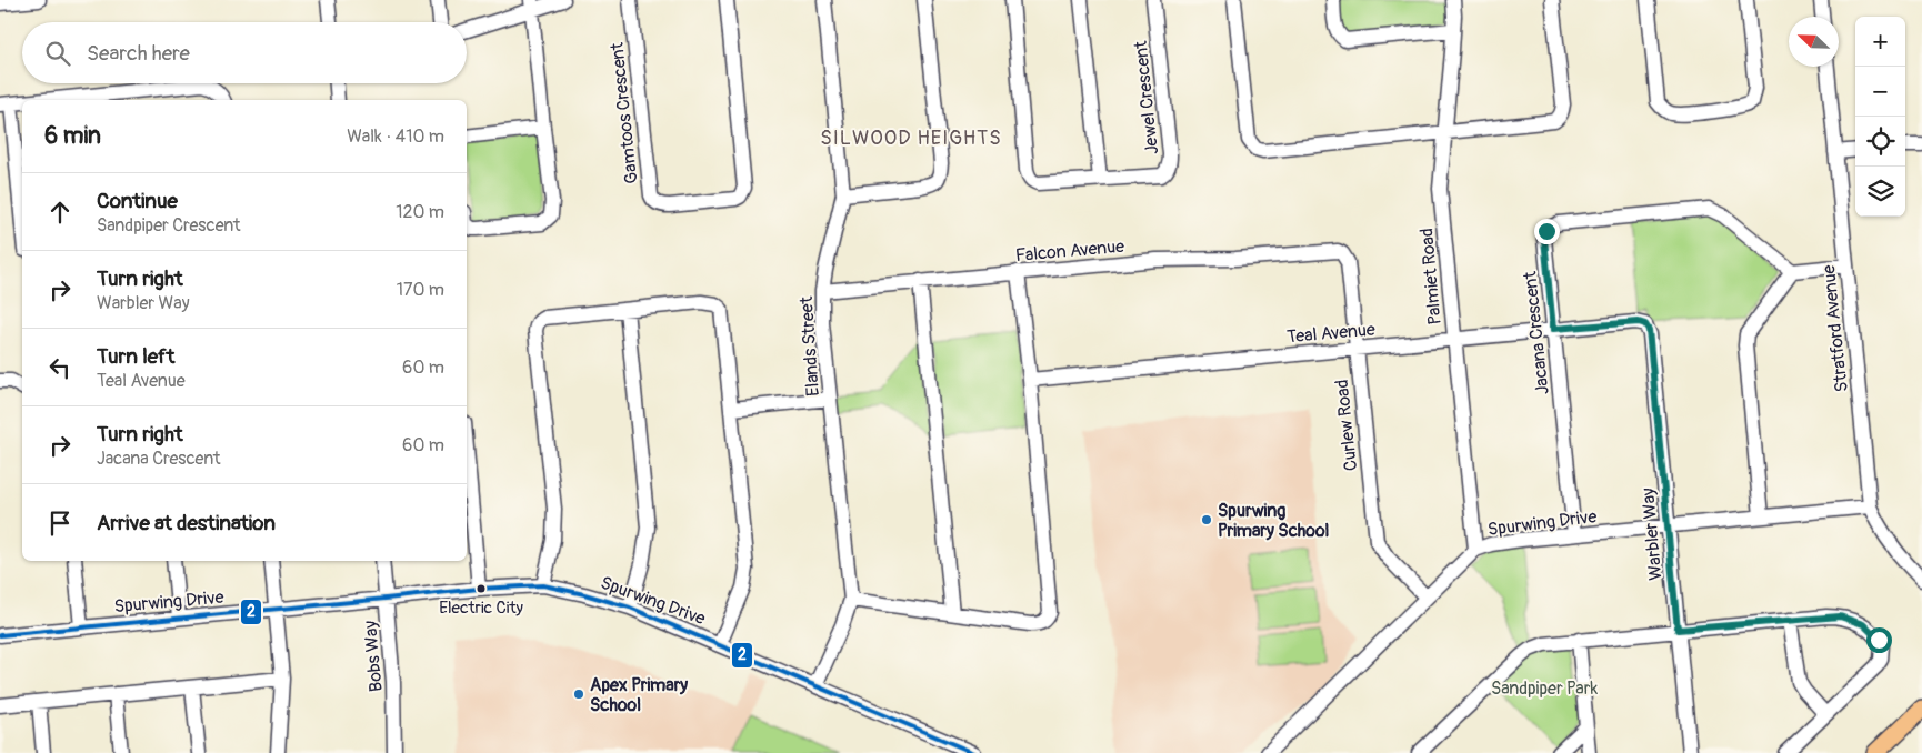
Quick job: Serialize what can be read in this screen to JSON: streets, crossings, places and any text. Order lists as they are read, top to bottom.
{
  "streets": {
    "street": [
      "Jewel Crescent",
      "Gamtoos Crescent",
      "Falcon Avenue",
      "Palmiet Road",
      "Stratford Avenue",
      "Teal Avenue",
      "Jacana Crescent",
      "Elands Street",
      "Curlew Road",
      "Spurwing Drive",
      "Warbler Way",
      "Bobs Way"
    ]
  },
  "crossings": [
    ["Falcon Avenue", "Elands Street"],
    ["Falcon Avenue", "Curlew Road"],
    ["Palmiet Road", "Teal Avenue"],
    ["Palmiet Road", "Spurwing Drive"],
    ["Stratford Avenue", "Spurwing Drive"],
    ["Teal Avenue", "Jacana Crescent"],
    ["Teal Avenue", "Curlew Road"],
    ["Teal Avenue", "Warbler Way"],
    ["Jacana Crescent", "Spurwing Drive"],
    ["Elands Street", "Spurwing Drive"],
    ["Curlew Road", "Spurwing Drive"],
    ["Spurwing Drive", "Warbler Way"],
    ["Spurwing Drive", "Bobs Way"]
  ],
  "districts": ["SILWOOD HEIGHTS"],
  "parks": ["Sandpiper Park"],
  "places": ["Spurwing Primary School", "Electric City", "Apex Primary School"],
  "lines": ["transit line 2"],
  "north": "top left",
  "page": {
    "map_buttons": ["+", "−"],
    "search": "Search here",
    "heading": ["6 min", "Walk · 410 m"],
    "list": [
      ["Continue", "Sandpiper Crescent", "120 m"],
      ["Turn right", "Warbler Way", "170 m"],
      ["Turn left", "Teal Avenue", "60 m"],
      ["Turn right", "Jacana Crescent", "60 m"],
      "Arrive at destination"
    ]
  }
}
